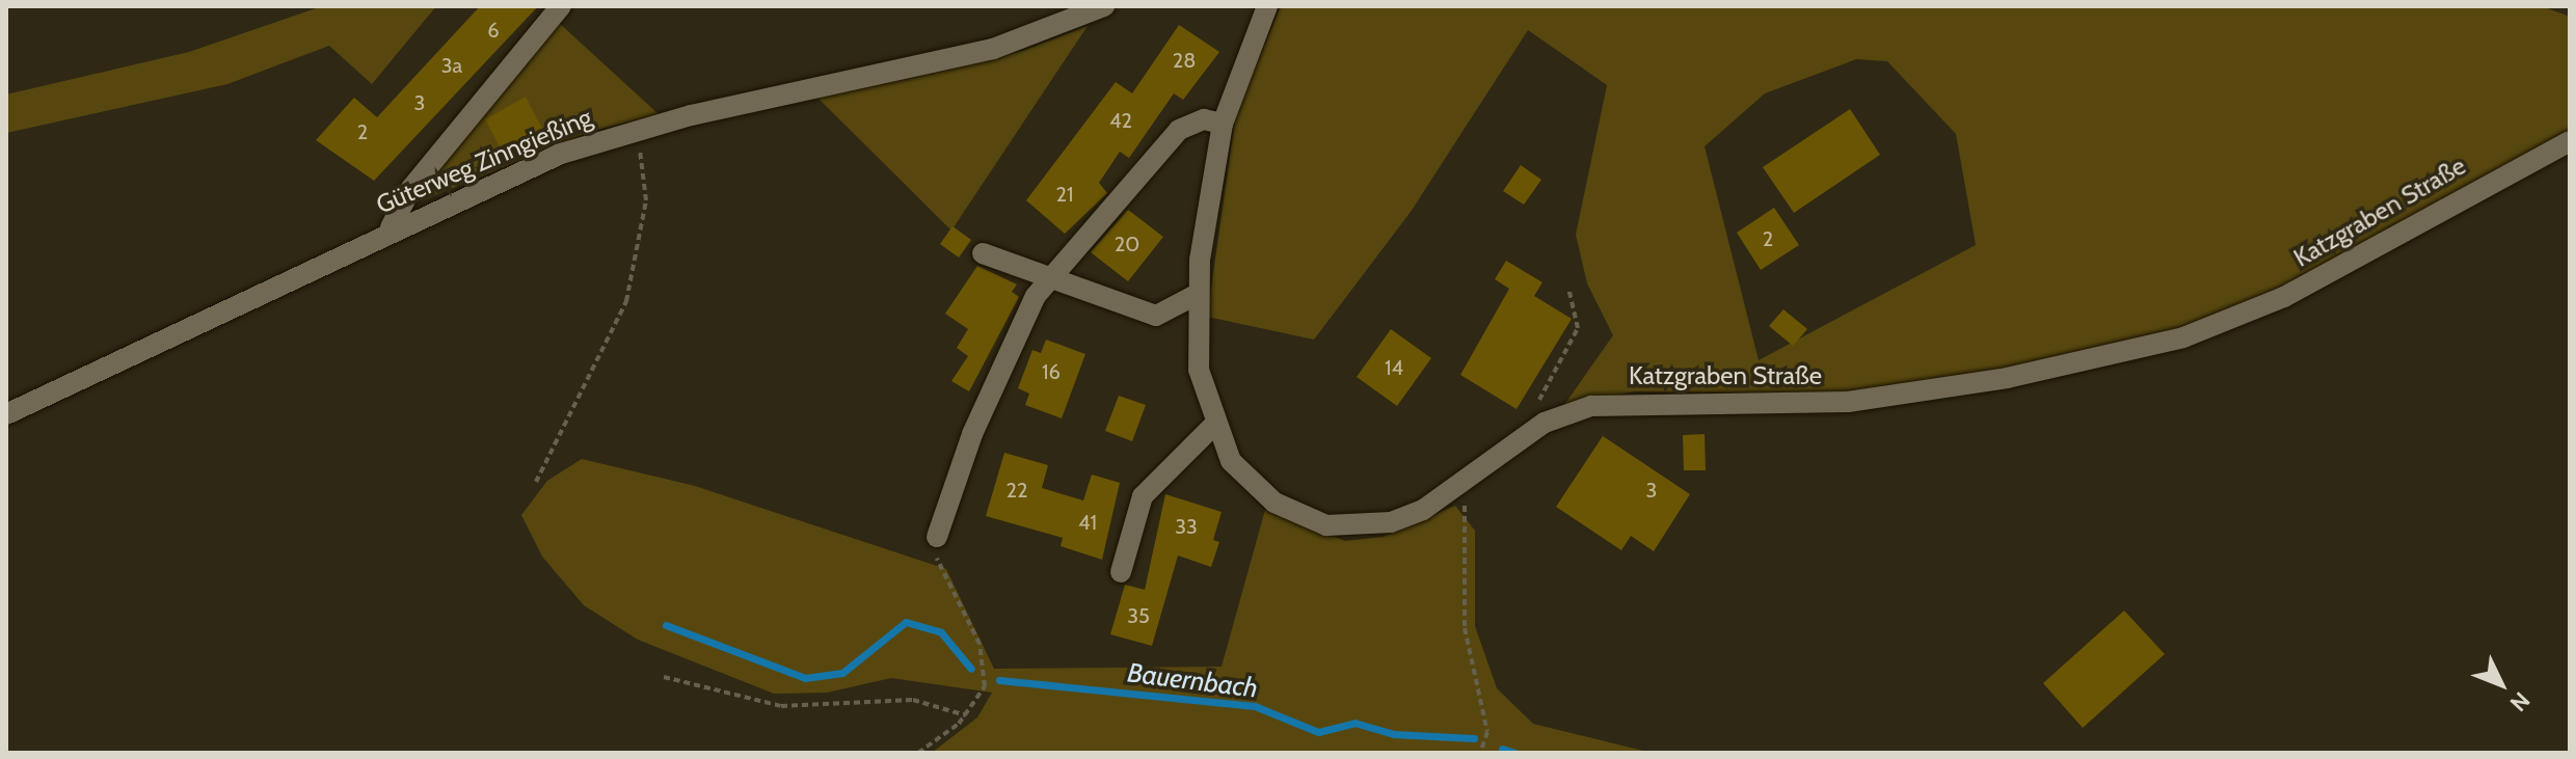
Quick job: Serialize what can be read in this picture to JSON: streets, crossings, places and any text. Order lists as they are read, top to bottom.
{
  "streets": {
    "street": ["Güterweg Zinngießing", "Katzgraben Straße"]
  },
  "water": ["Bauernbach"],
  "house_numbers": [
    "6",
    "28",
    "3a",
    "3",
    "42",
    "2",
    "21",
    "2",
    "20",
    "14",
    "16",
    "22",
    "3",
    "41",
    "33",
    "35"
  ],
  "north": "bottom right"
}
